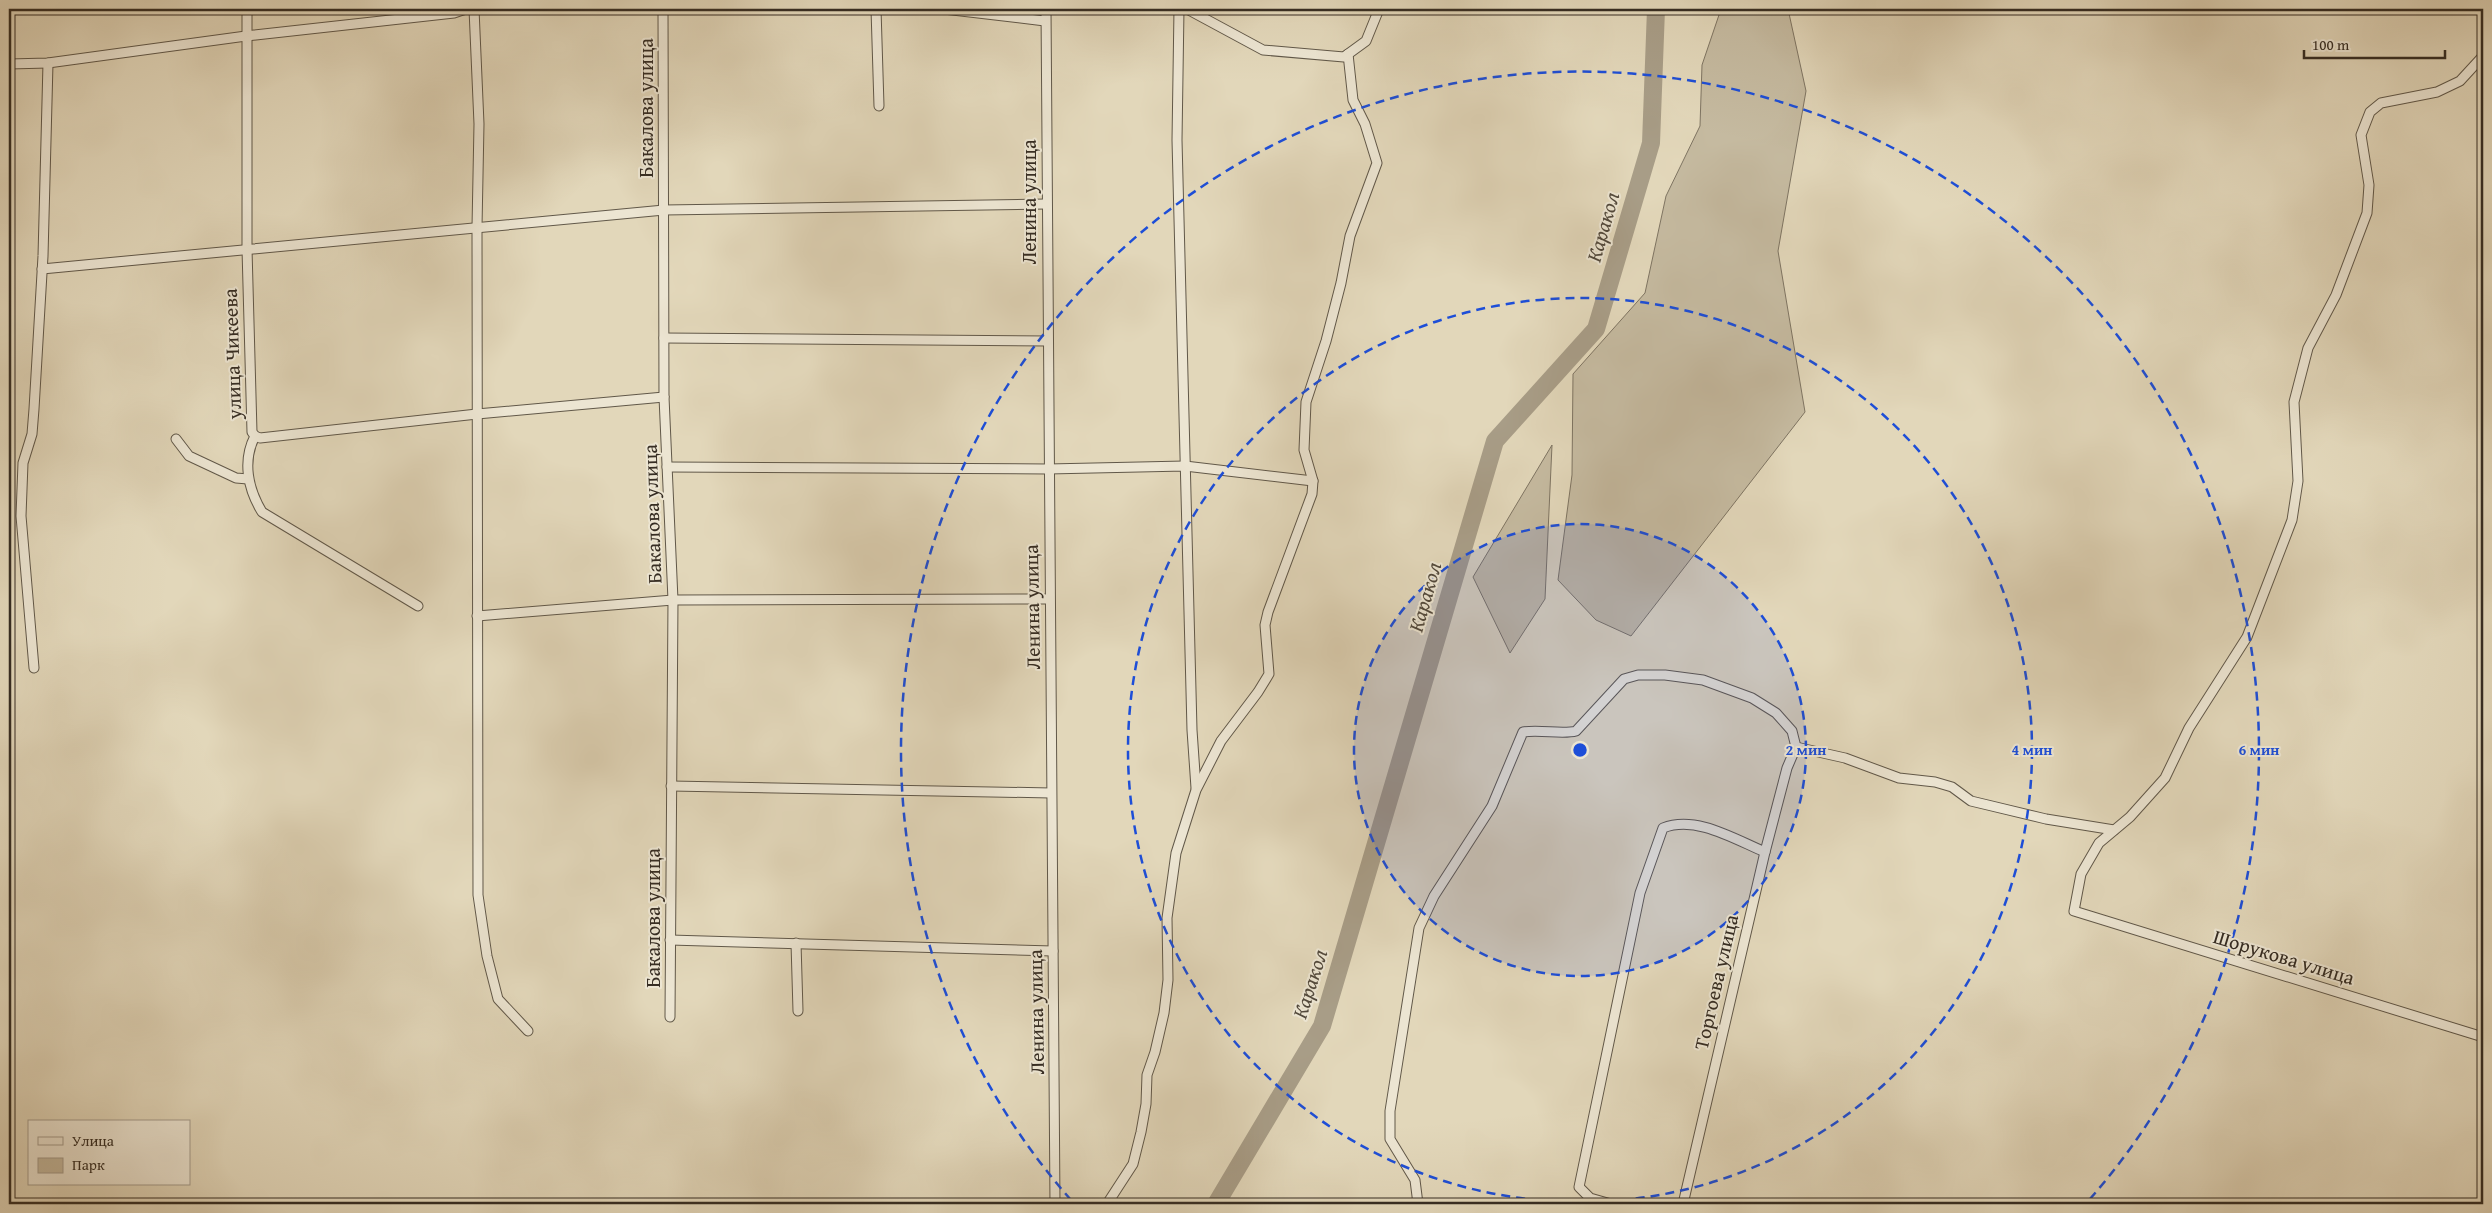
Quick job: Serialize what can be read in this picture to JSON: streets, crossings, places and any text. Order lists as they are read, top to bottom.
{
  "streets": {
    "street": [
      "Бакалова улица",
      "Ленина улица",
      "улица Чикеева",
      "Шорукова улица",
      "Торгоева улица"
    ]
  },
  "crossings": [
    ["Бакалова улица", "улица Чикеева"]
  ],
  "water": ["Каракол"],
  "legend": ["Улица", "Парк"],
  "scale_bar": "100 m",
  "rings": ["2 мин", "4 мин", "6 мин"]
}
